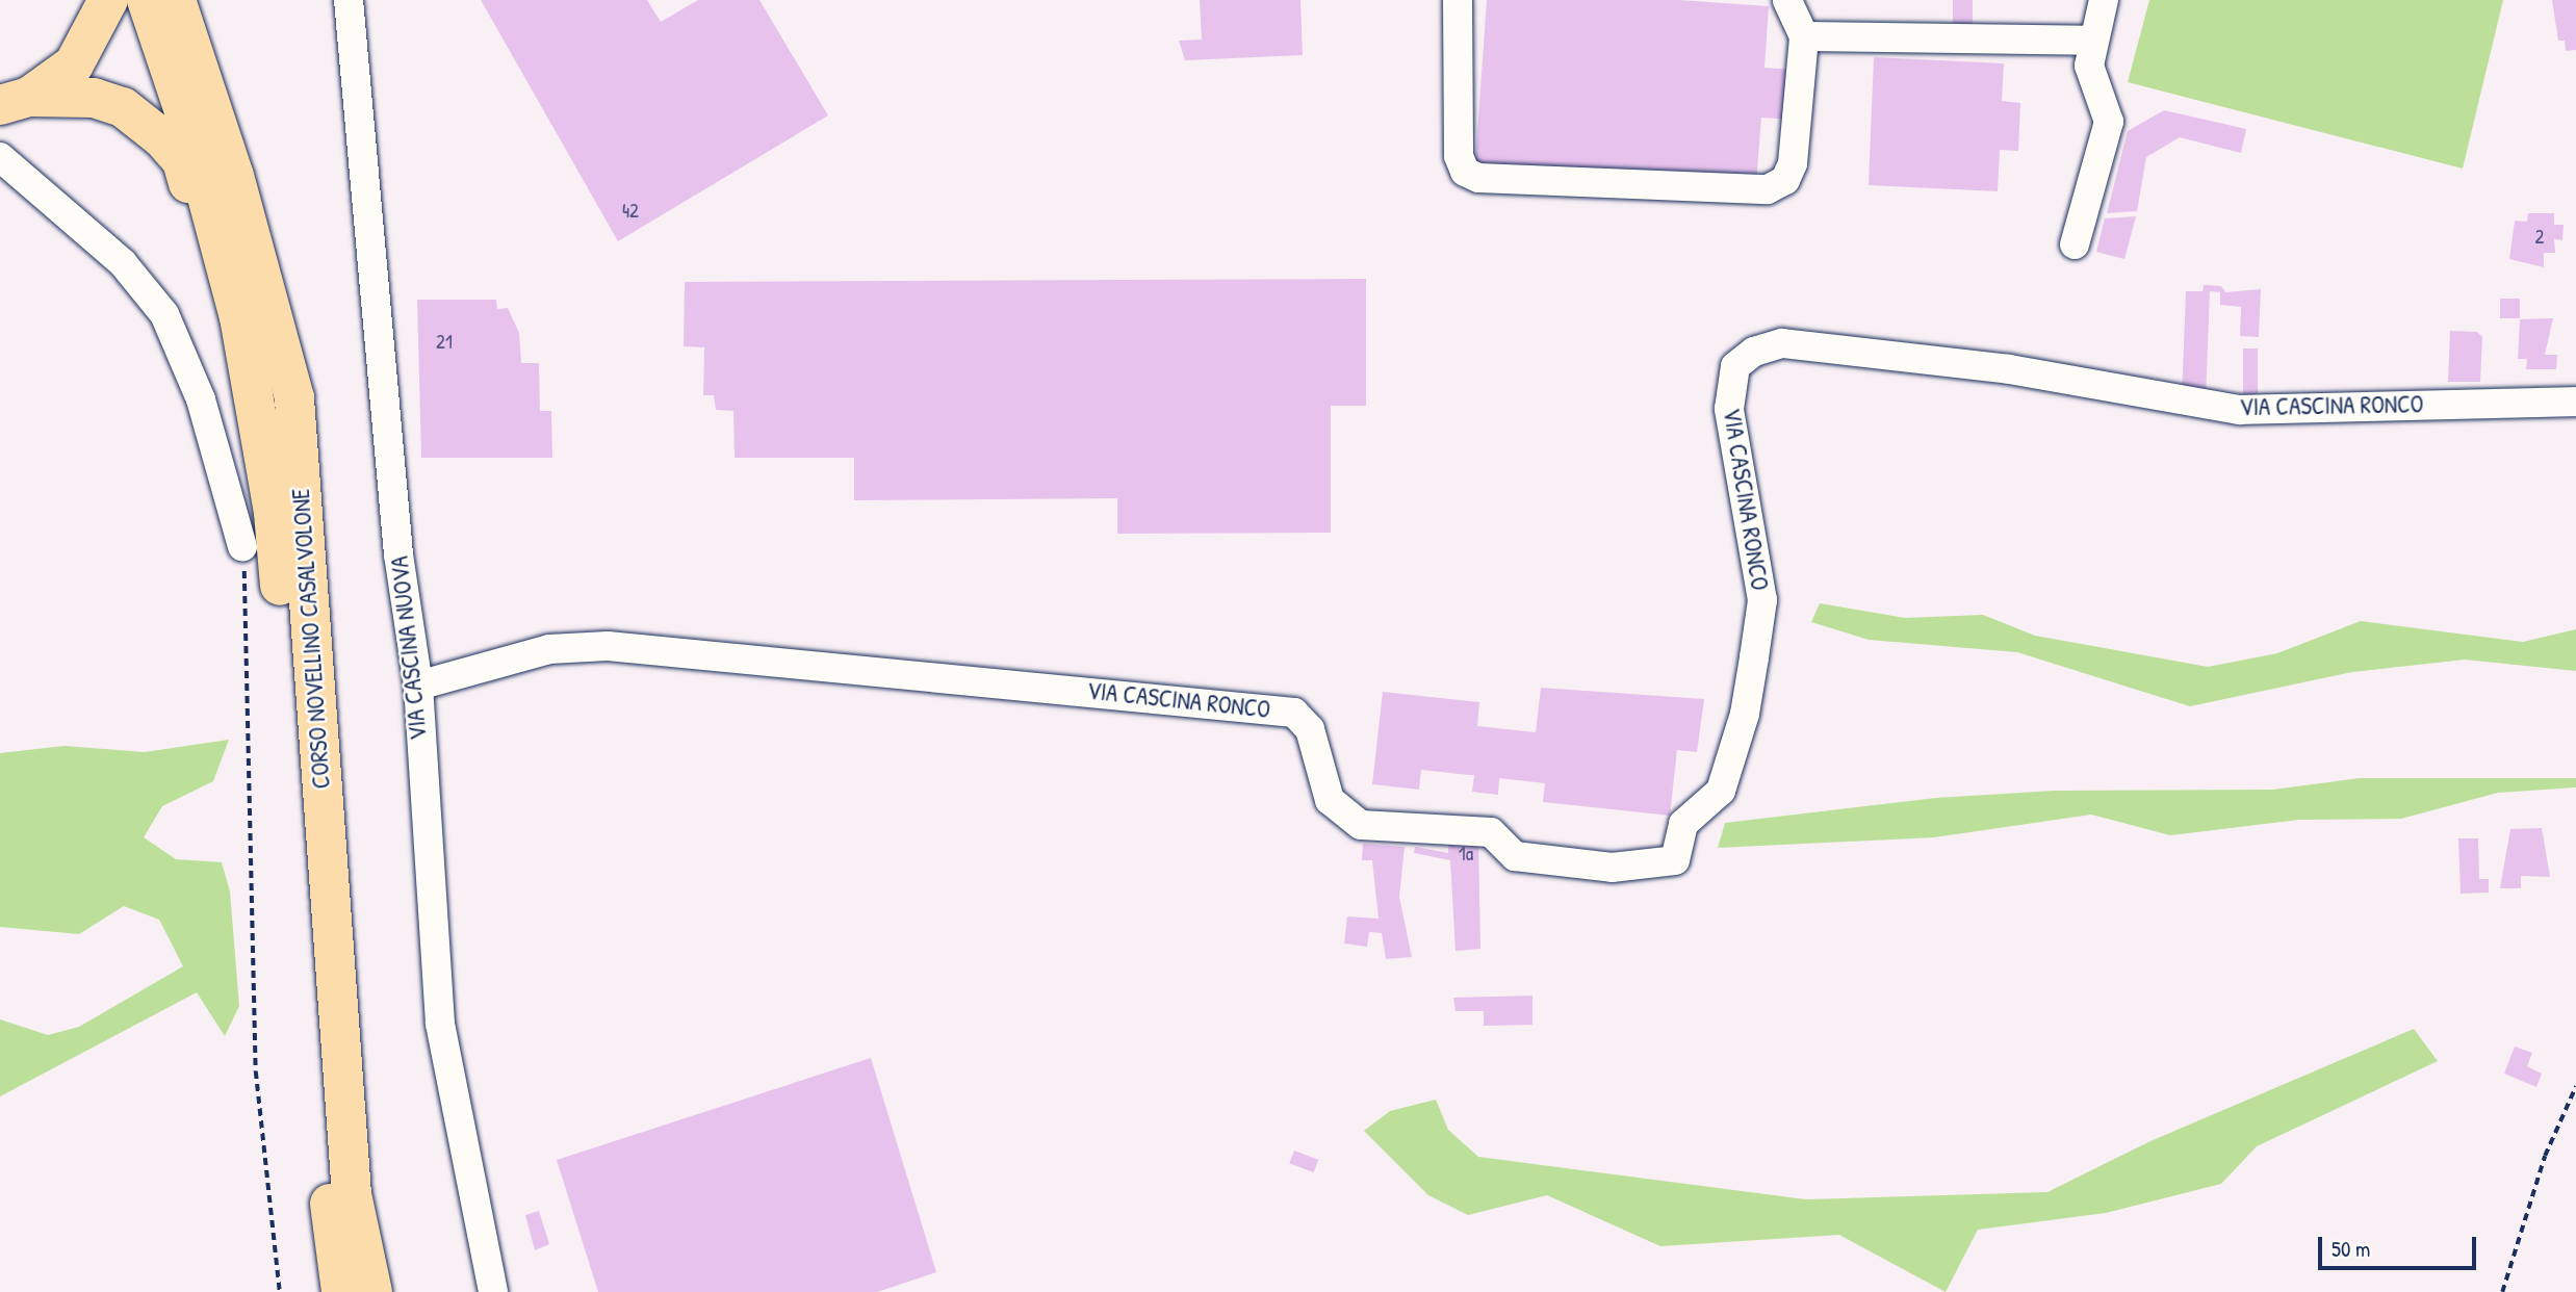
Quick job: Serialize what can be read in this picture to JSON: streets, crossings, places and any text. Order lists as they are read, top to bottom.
{
  "streets": {
    "highway": ["CORSO NOVELLINO CASALVOLONE"],
    "street": ["VIA CASCINA RONCO", "VIA CASCINA NUOVA"]
  },
  "crossings": [
    ["VIA CASCINA RONCO", "VIA CASCINA NUOVA"]
  ],
  "house_numbers": [
    "42",
    "2",
    "21",
    "1a"
  ],
  "scale_bar": "50 m"
}
